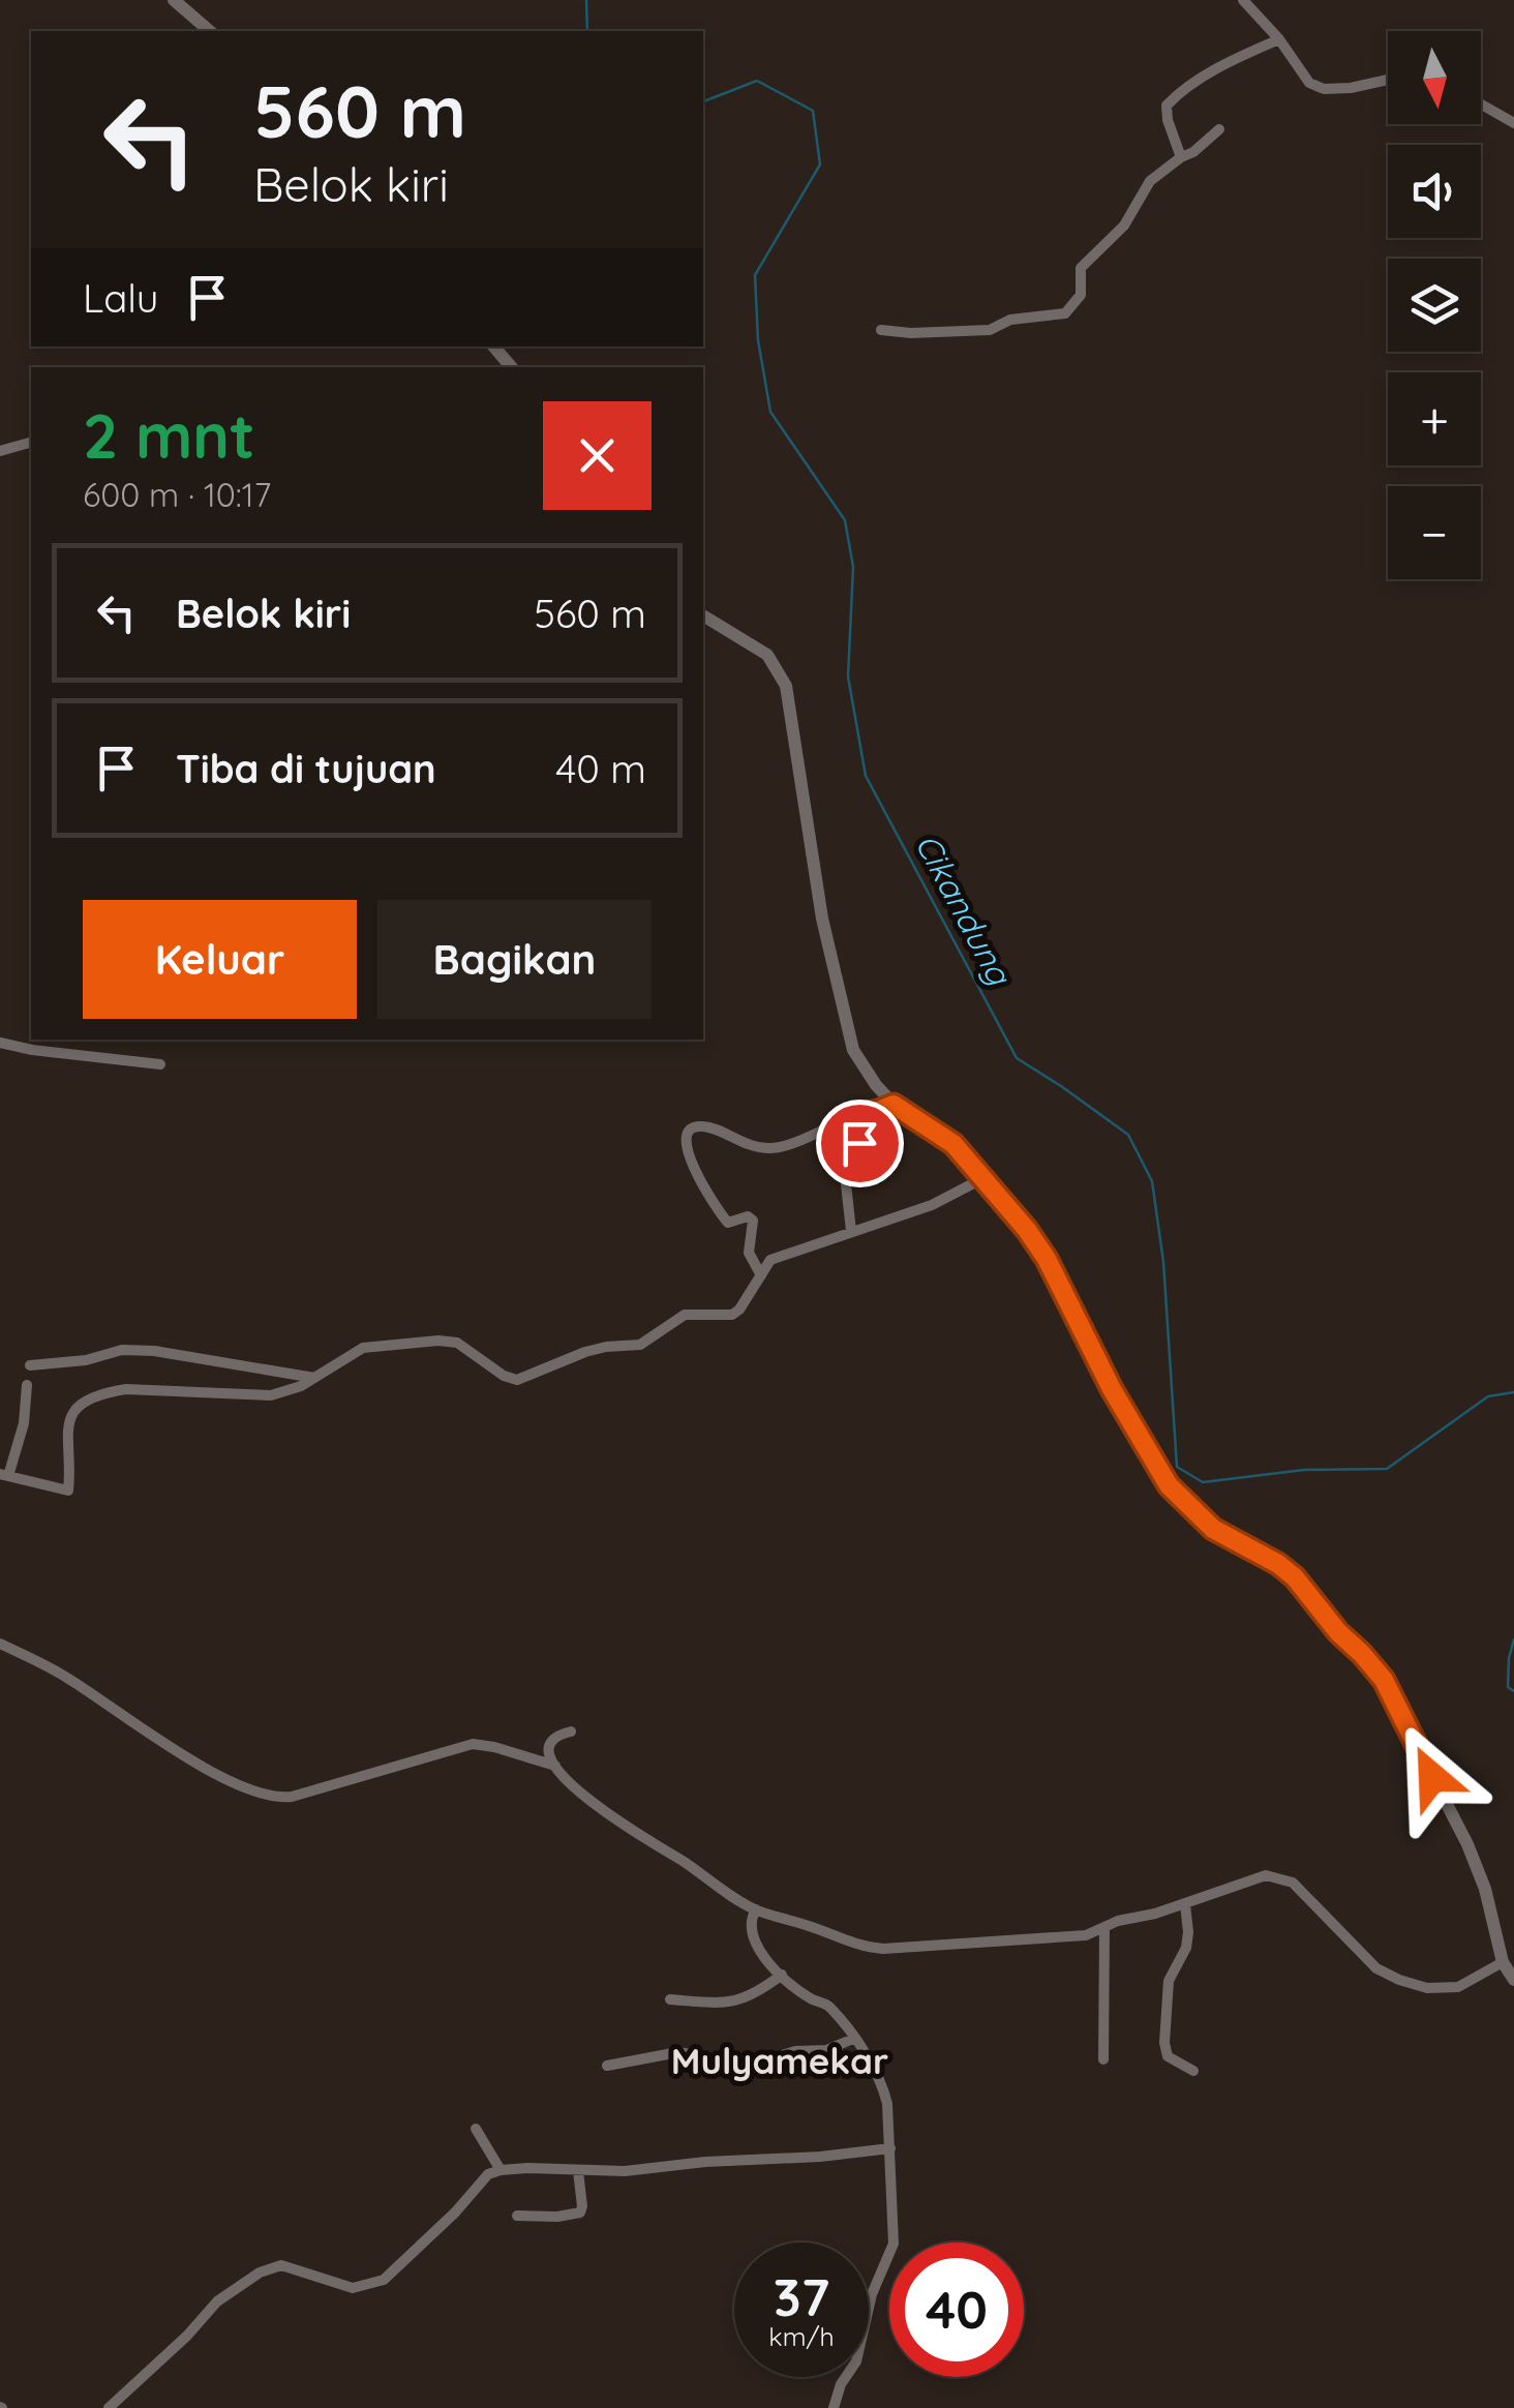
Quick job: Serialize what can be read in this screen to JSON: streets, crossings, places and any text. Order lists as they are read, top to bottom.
{
  "districts": ["Mulyamekar"],
  "water": ["Cikandung"],
  "north": "bottom",
  "page": {
    "map_buttons": ["+", "−"],
    "turn": ["560 m", "Belok kiri"],
    "then": "Lalu",
    "heading": ["2 mnt", "600 m · 10:17"],
    "list": [
      {
        "name": "Belok kiri",
        "value": "560 m"
      },
      {
        "name": "Tiba di tujuan",
        "value": "40 m"
      }
    ],
    "buttons": ["Keluar", "Bagikan"],
    "speed": "37 km/h",
    "limit": "40"
  }
}
